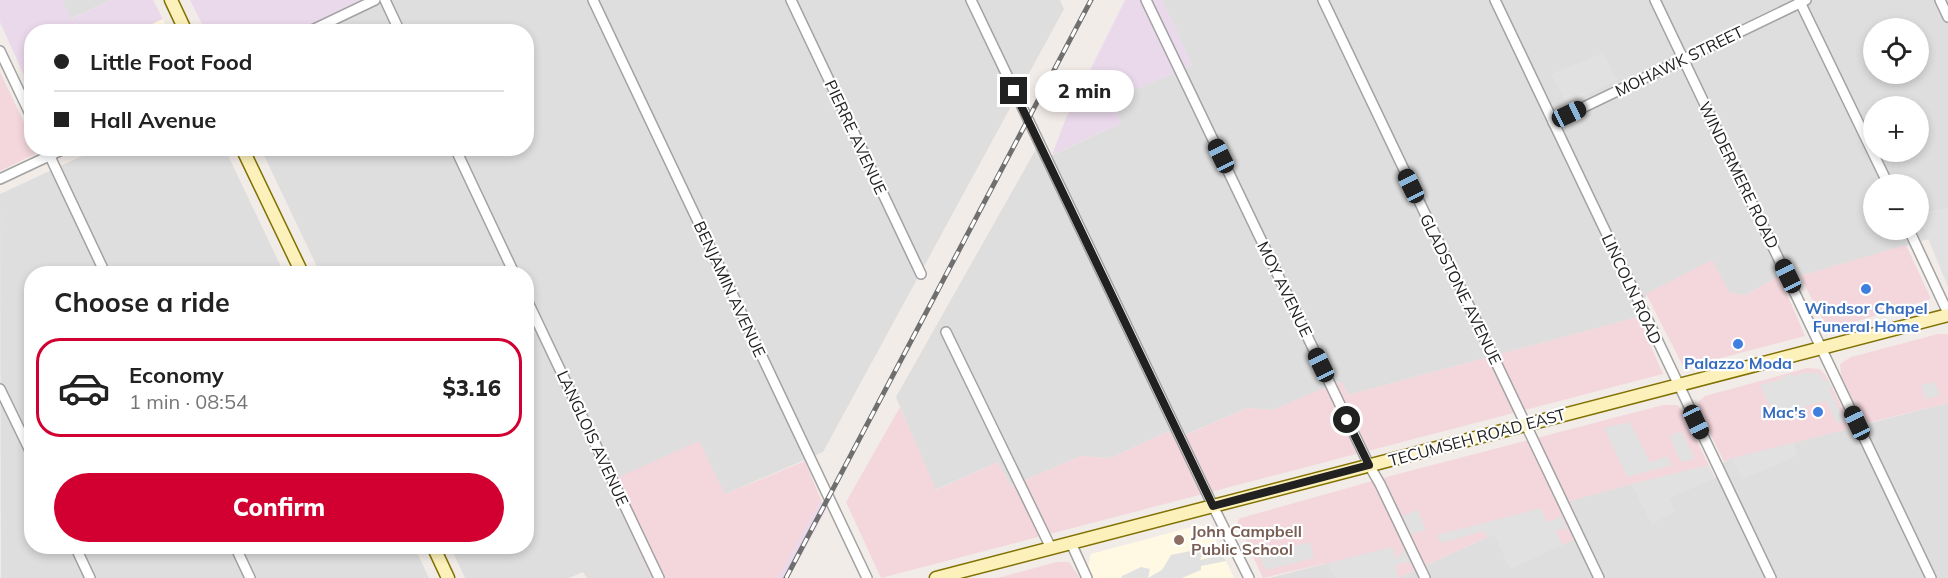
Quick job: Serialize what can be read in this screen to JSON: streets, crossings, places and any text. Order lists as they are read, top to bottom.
{
  "streets": {
    "main road": ["TECUMSEH ROAD EAST"],
    "street": [
      "MOHAWK STREET",
      "PIERRE AVENUE",
      "WINDERMERE ROAD",
      "BENJAMIN AVENUE",
      "MOY AVENUE",
      "GLADSTONE AVENUE",
      "LINCOLN ROAD",
      "LANGLOIS AVENUE"
    ]
  },
  "crossings": [
    ["MOHAWK STREET", "WINDERMERE ROAD"],
    ["MOHAWK STREET", "LINCOLN ROAD"],
    ["WINDERMERE ROAD", "TECUMSEH ROAD EAST"],
    ["MOY AVENUE", "TECUMSEH ROAD EAST"],
    ["GLADSTONE AVENUE", "TECUMSEH ROAD EAST"],
    ["LINCOLN ROAD", "TECUMSEH ROAD EAST"]
  ],
  "places": [
    "Windsor Chapel Funeral Home",
    "Palazzo Moda",
    "Mac's",
    "John Campbell Public School"
  ],
  "page": {
    "map_buttons": ["+", "−"],
    "banner": ["Little Foot Food", "Hall Avenue"],
    "bubble": "2 min",
    "heading": "Choose a ride",
    "list": [
      {
        "name": "Economy",
        "note": "1 min · 08:54",
        "value": "$3.16"
      }
    ],
    "buttons": "Confirm"
  }
}
